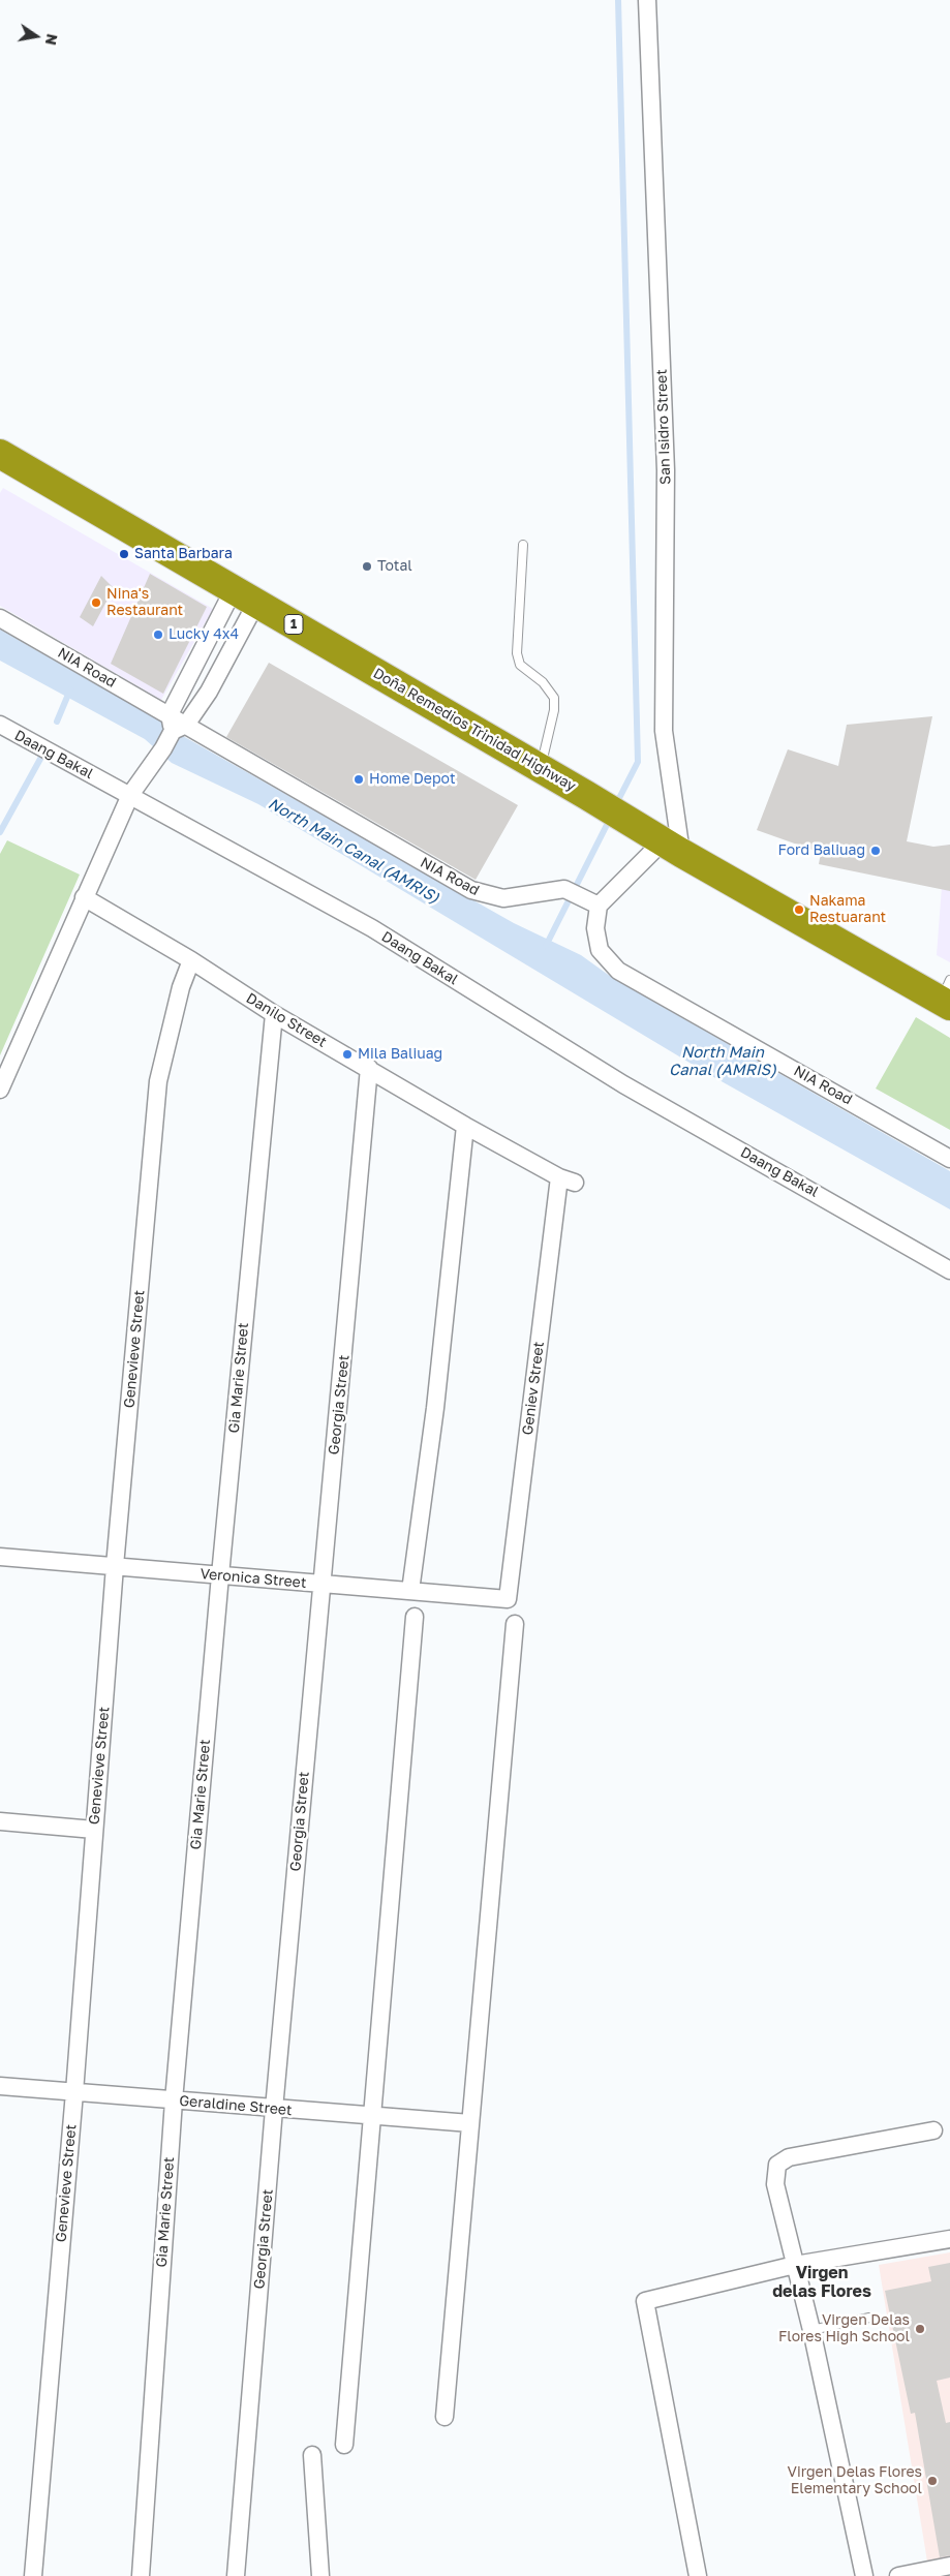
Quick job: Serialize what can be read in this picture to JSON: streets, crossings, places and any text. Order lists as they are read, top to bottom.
{
  "streets": {
    "highway": ["1", "Doña Remedios Trinidad Highway"],
    "street": [
      "San Isidro Street",
      "NIA Road",
      "Daang Bakal",
      "Danilo Street",
      "Genevieve Street",
      "Gia Marie Street",
      "Geniev Street",
      "Georgia Street",
      "Veronica Street",
      "Geraldine Street"
    ]
  },
  "crossings": [
    ["San Isidro Street", "Doña Remedios Trinidad Highway"],
    ["Danilo Street", "Genevieve Street"],
    ["Danilo Street", "Gia Marie Street"],
    ["Danilo Street", "Geniev Street"],
    ["Danilo Street", "Georgia Street"],
    ["Genevieve Street", "Veronica Street"],
    ["Genevieve Street", "Geraldine Street"],
    ["Gia Marie Street", "Veronica Street"],
    ["Gia Marie Street", "Geraldine Street"],
    ["Geniev Street", "Veronica Street"],
    ["Georgia Street", "Veronica Street"],
    ["Georgia Street", "Geraldine Street"]
  ],
  "districts": ["Virgen delas Flores"],
  "water": ["North Main Canal (AMRIS)"],
  "places": [
    "Santa Barbara",
    "Total",
    "Nina's Restaurant",
    "Lucky 4x4",
    "Home Depot",
    "Ford Baliuag",
    "Nakama Restuarant",
    "Mila Baliuag",
    "Virgen Delas Flores High School",
    "Virgen Delas Flores Elementary School"
  ],
  "north": "right"
}
